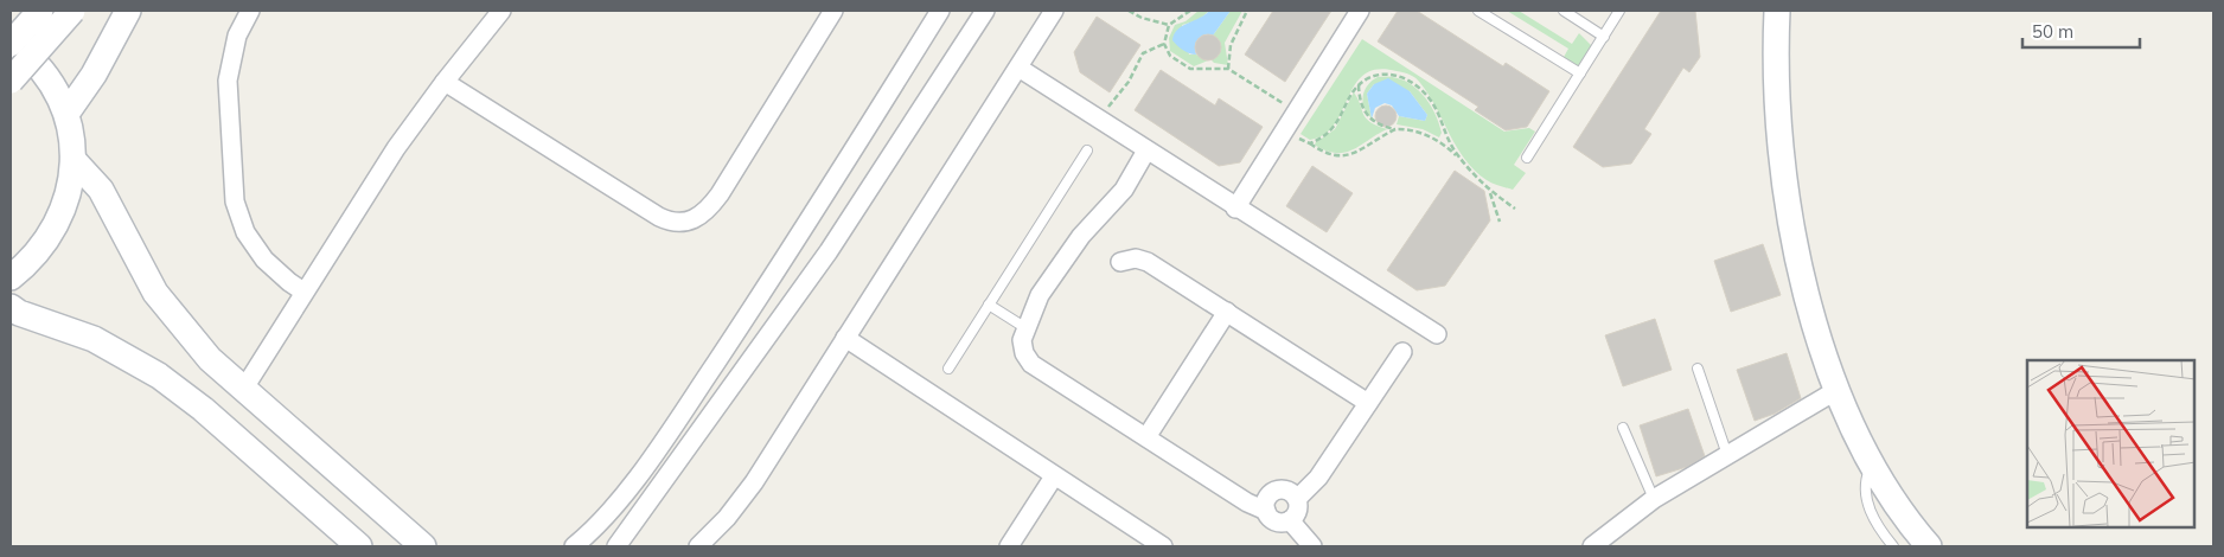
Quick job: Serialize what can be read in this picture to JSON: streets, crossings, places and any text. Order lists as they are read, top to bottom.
{
  "scale_bar": "50 m"
}
